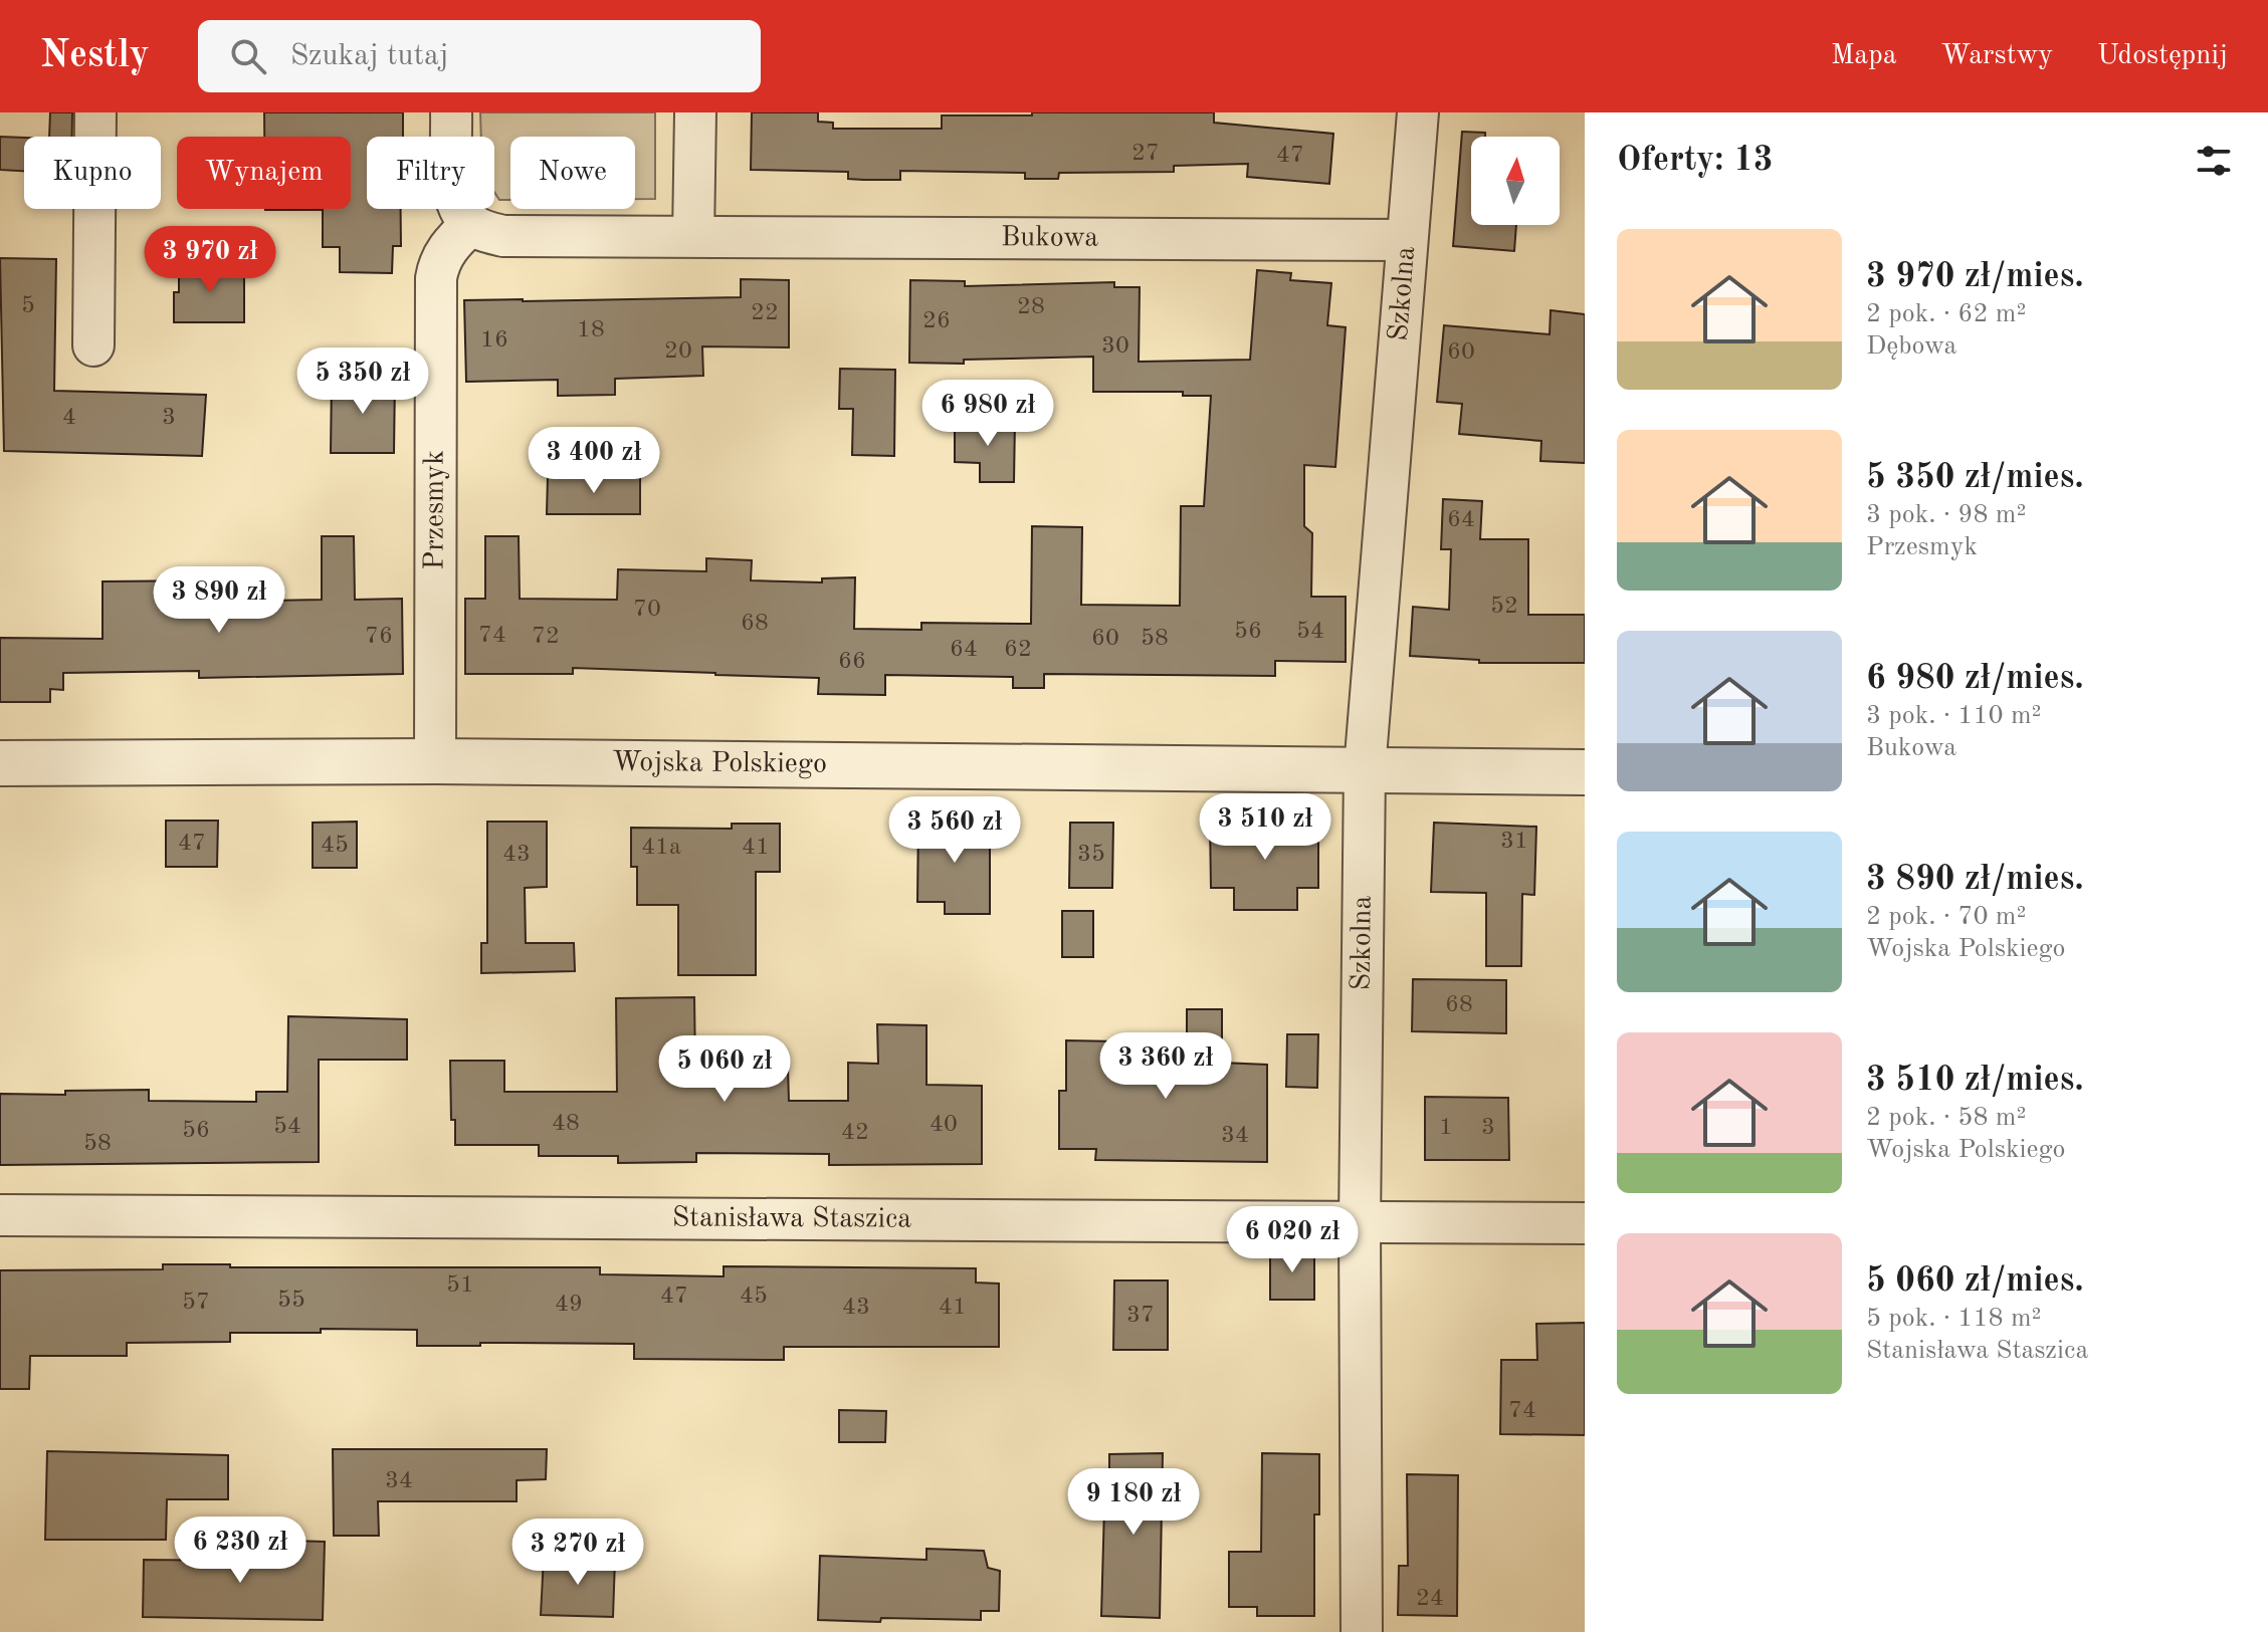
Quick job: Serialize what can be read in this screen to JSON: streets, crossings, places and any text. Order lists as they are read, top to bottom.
{
  "streets": {
    "street": [
      "Bukowa",
      "Szkolna",
      "Przesmyk",
      "Wojska Polskiego",
      "Stanisława Staszica"
    ]
  },
  "crossings": [
    ["Bukowa", "Szkolna"],
    ["Bukowa", "Przesmyk"],
    ["Szkolna", "Wojska Polskiego"],
    ["Szkolna", "Stanisława Staszica"],
    ["Przesmyk", "Wojska Polskiego"]
  ],
  "house_numbers": [
    "27",
    "47",
    "5",
    "28",
    "22",
    "26",
    "18",
    "16",
    "30",
    "20",
    "60",
    "4",
    "3",
    "64",
    "52",
    "70",
    "68",
    "56",
    "54",
    "74",
    "76",
    "72",
    "60",
    "58",
    "64",
    "62",
    "66",
    "31",
    "47",
    "45",
    "41a",
    "41",
    "43",
    "35",
    "68",
    "48",
    "40",
    "54",
    "1",
    "3",
    "56",
    "42",
    "34",
    "58",
    "51",
    "47",
    "45",
    "55",
    "57",
    "49",
    "43",
    "41",
    "37",
    "74",
    "34",
    "24"
  ],
  "north": "top",
  "page": {
    "header": "Nestly",
    "search": "Szukaj tutaj",
    "nav": ["Mapa", "Warstwy", "Udostępnij"],
    "heading": "Oferty: 13",
    "chip": [
      "Kupno",
      "Wynajem",
      "Filtry",
      "Nowe"
    ],
    "list": [
      {
        "name": "3 970 zł/mies.",
        "note": "2 pok. · 62 m² · Dębowa"
      },
      {
        "name": "5 350 zł/mies.",
        "note": "3 pok. · 98 m² · Przesmyk"
      },
      {
        "name": "6 980 zł/mies.",
        "note": "3 pok. · 110 m² · Bukowa"
      },
      {
        "name": "3 890 zł/mies.",
        "note": "2 pok. · 70 m² · Wojska Polskiego"
      },
      {
        "name": "3 510 zł/mies.",
        "note": "2 pok. · 58 m² · Wojska Polskiego"
      },
      {
        "name": "5 060 zł/mies.",
        "note": "5 pok. · 118 m² · Stanisława Staszica"
      }
    ],
    "price": [
      "3 970 zł",
      "5 350 zł",
      "6 980 zł",
      "3 400 zł",
      "3 890 zł",
      "3 510 zł",
      "3 560 zł",
      "3 360 zł",
      "5 060 zł",
      "6 020 zł",
      "9 180 zł",
      "6 230 zł",
      "3 270 zł"
    ]
  }
}
